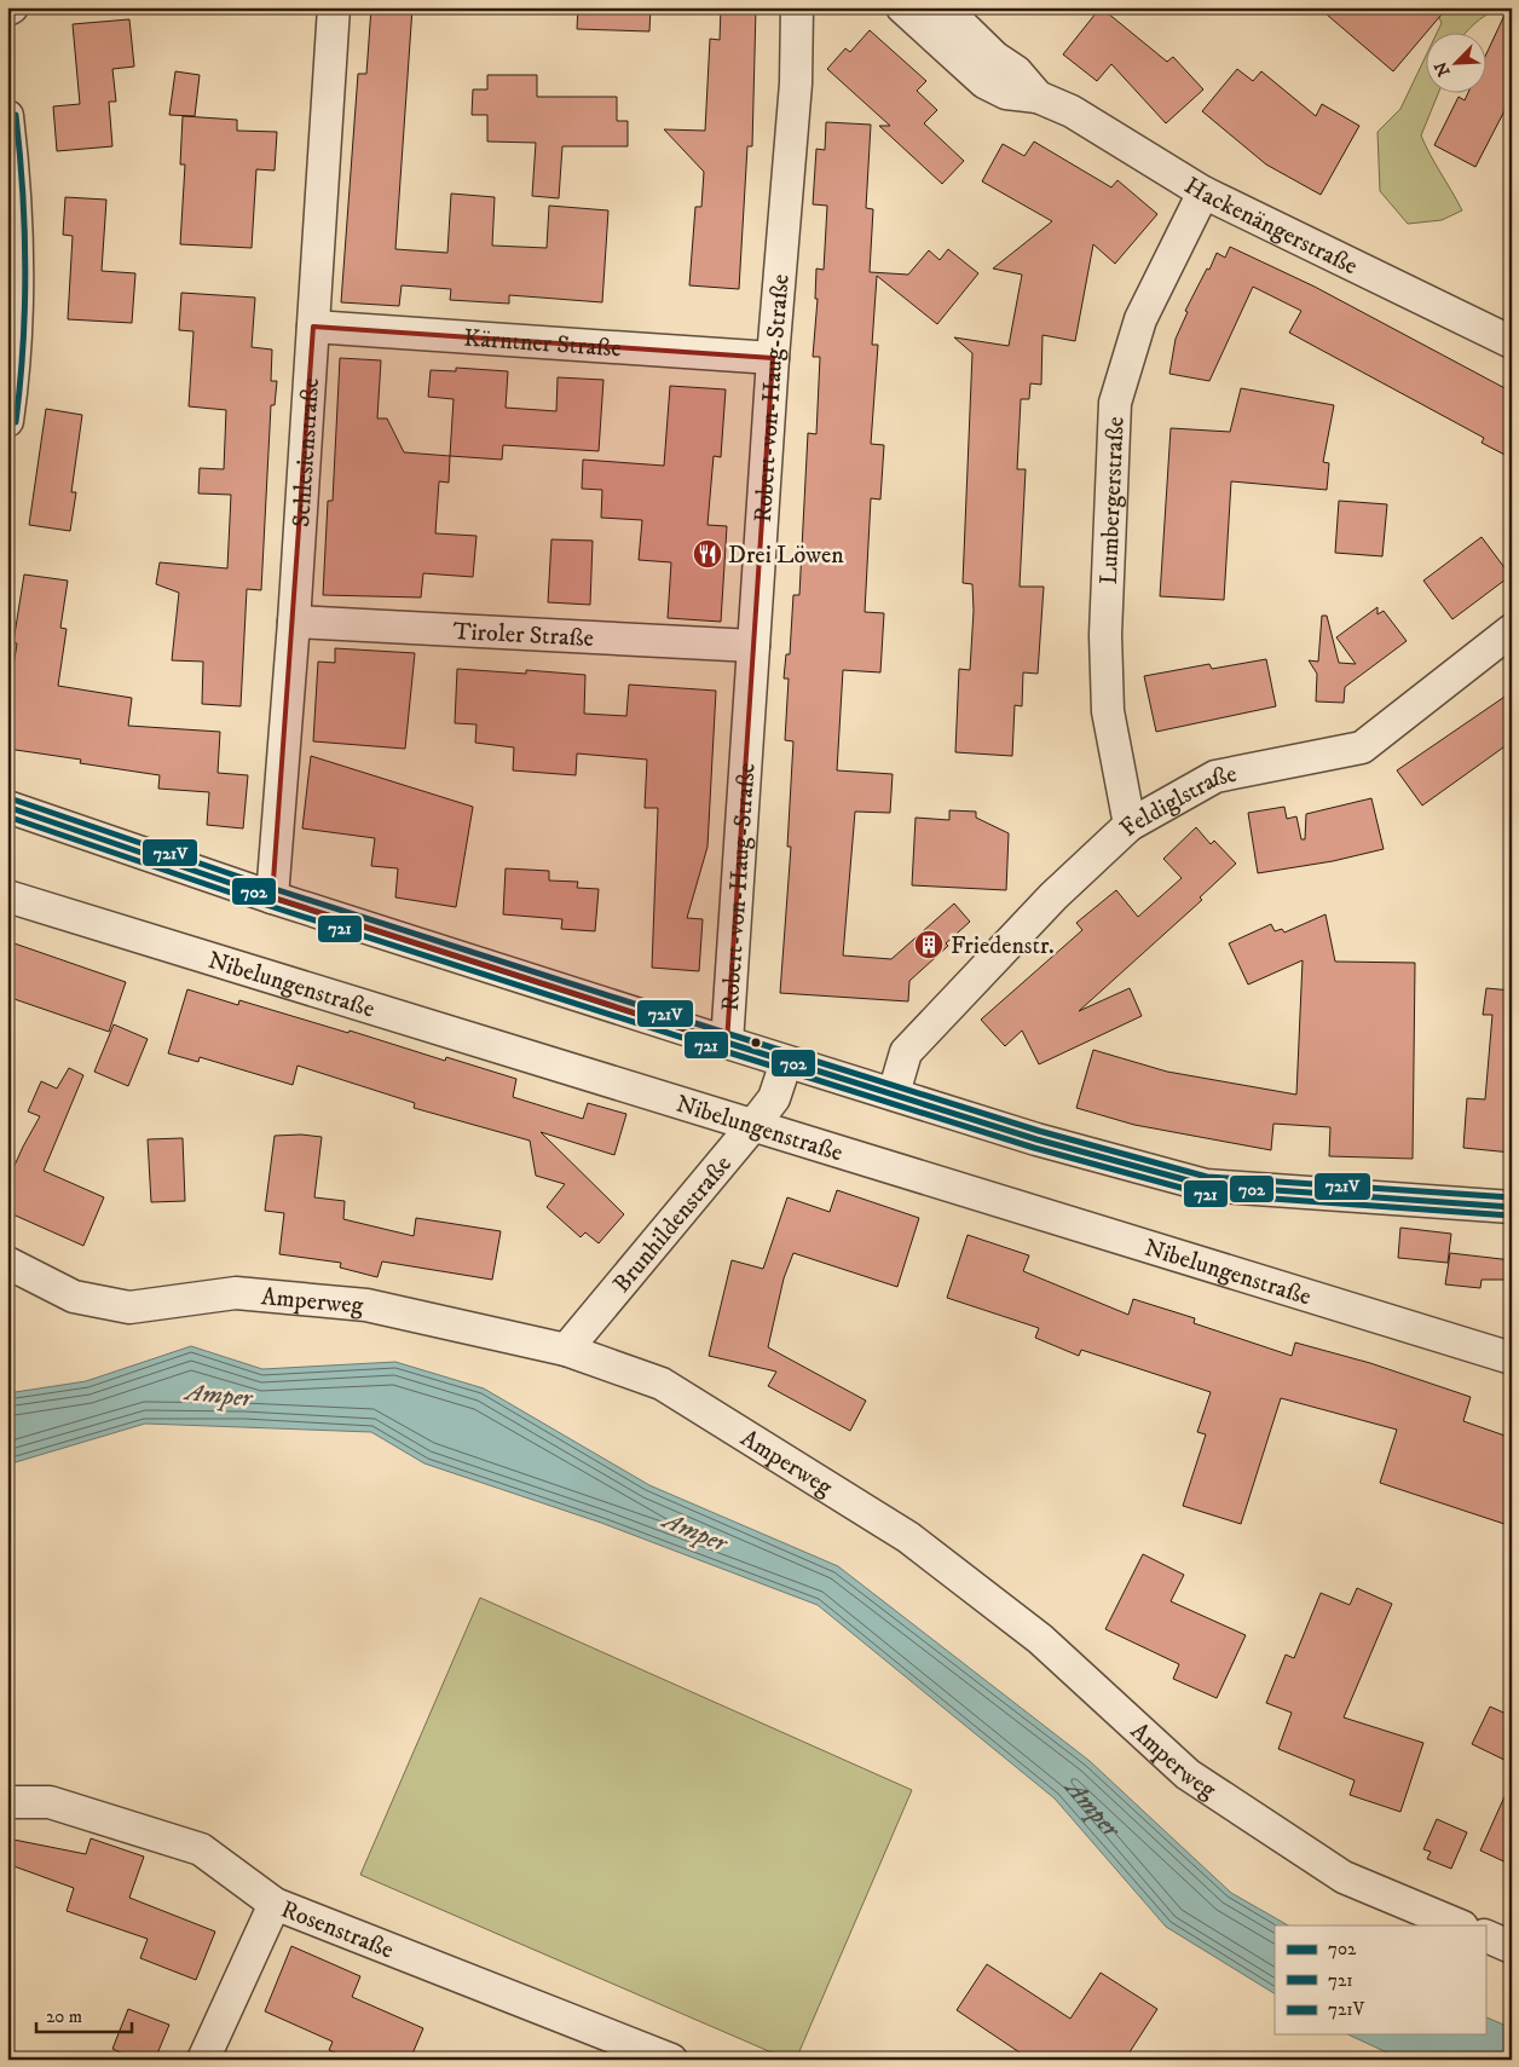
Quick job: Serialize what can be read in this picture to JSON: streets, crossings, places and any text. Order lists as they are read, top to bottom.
{
  "streets": {
    "street": [
      "Hackenängerstraße",
      "Kärntner Straße",
      "Robert-von-Haug-Straße",
      "Schlesienstraße",
      "Lumbergerstraße",
      "Tiroler Straße",
      "Feldiglstraße",
      "Nibelungenstraße",
      "Brunhildenstraße",
      "Amperweg",
      "Rosenstraße"
    ]
  },
  "crossings": [
    ["Hackenängerstraße", "Lumbergerstraße"],
    ["Kärntner Straße", "Robert-von-Haug-Straße"],
    ["Kärntner Straße", "Schlesienstraße"],
    ["Robert-von-Haug-Straße", "Tiroler Straße"],
    ["Schlesienstraße", "Tiroler Straße"],
    ["Lumbergerstraße", "Feldiglstraße"],
    ["Nibelungenstraße", "Brunhildenstraße"],
    ["Brunhildenstraße", "Amperweg"]
  ],
  "water": ["Amper"],
  "places": {
    "restaurant": ["Drei Löwen"],
    "building": ["Friedenstr."]
  },
  "lines": ["transit line 721V", "transit line 702", "transit line 721"],
  "legend": ["702", "721", "721V"],
  "scale_bar": "20 m",
  "north": "bottom left"
}
